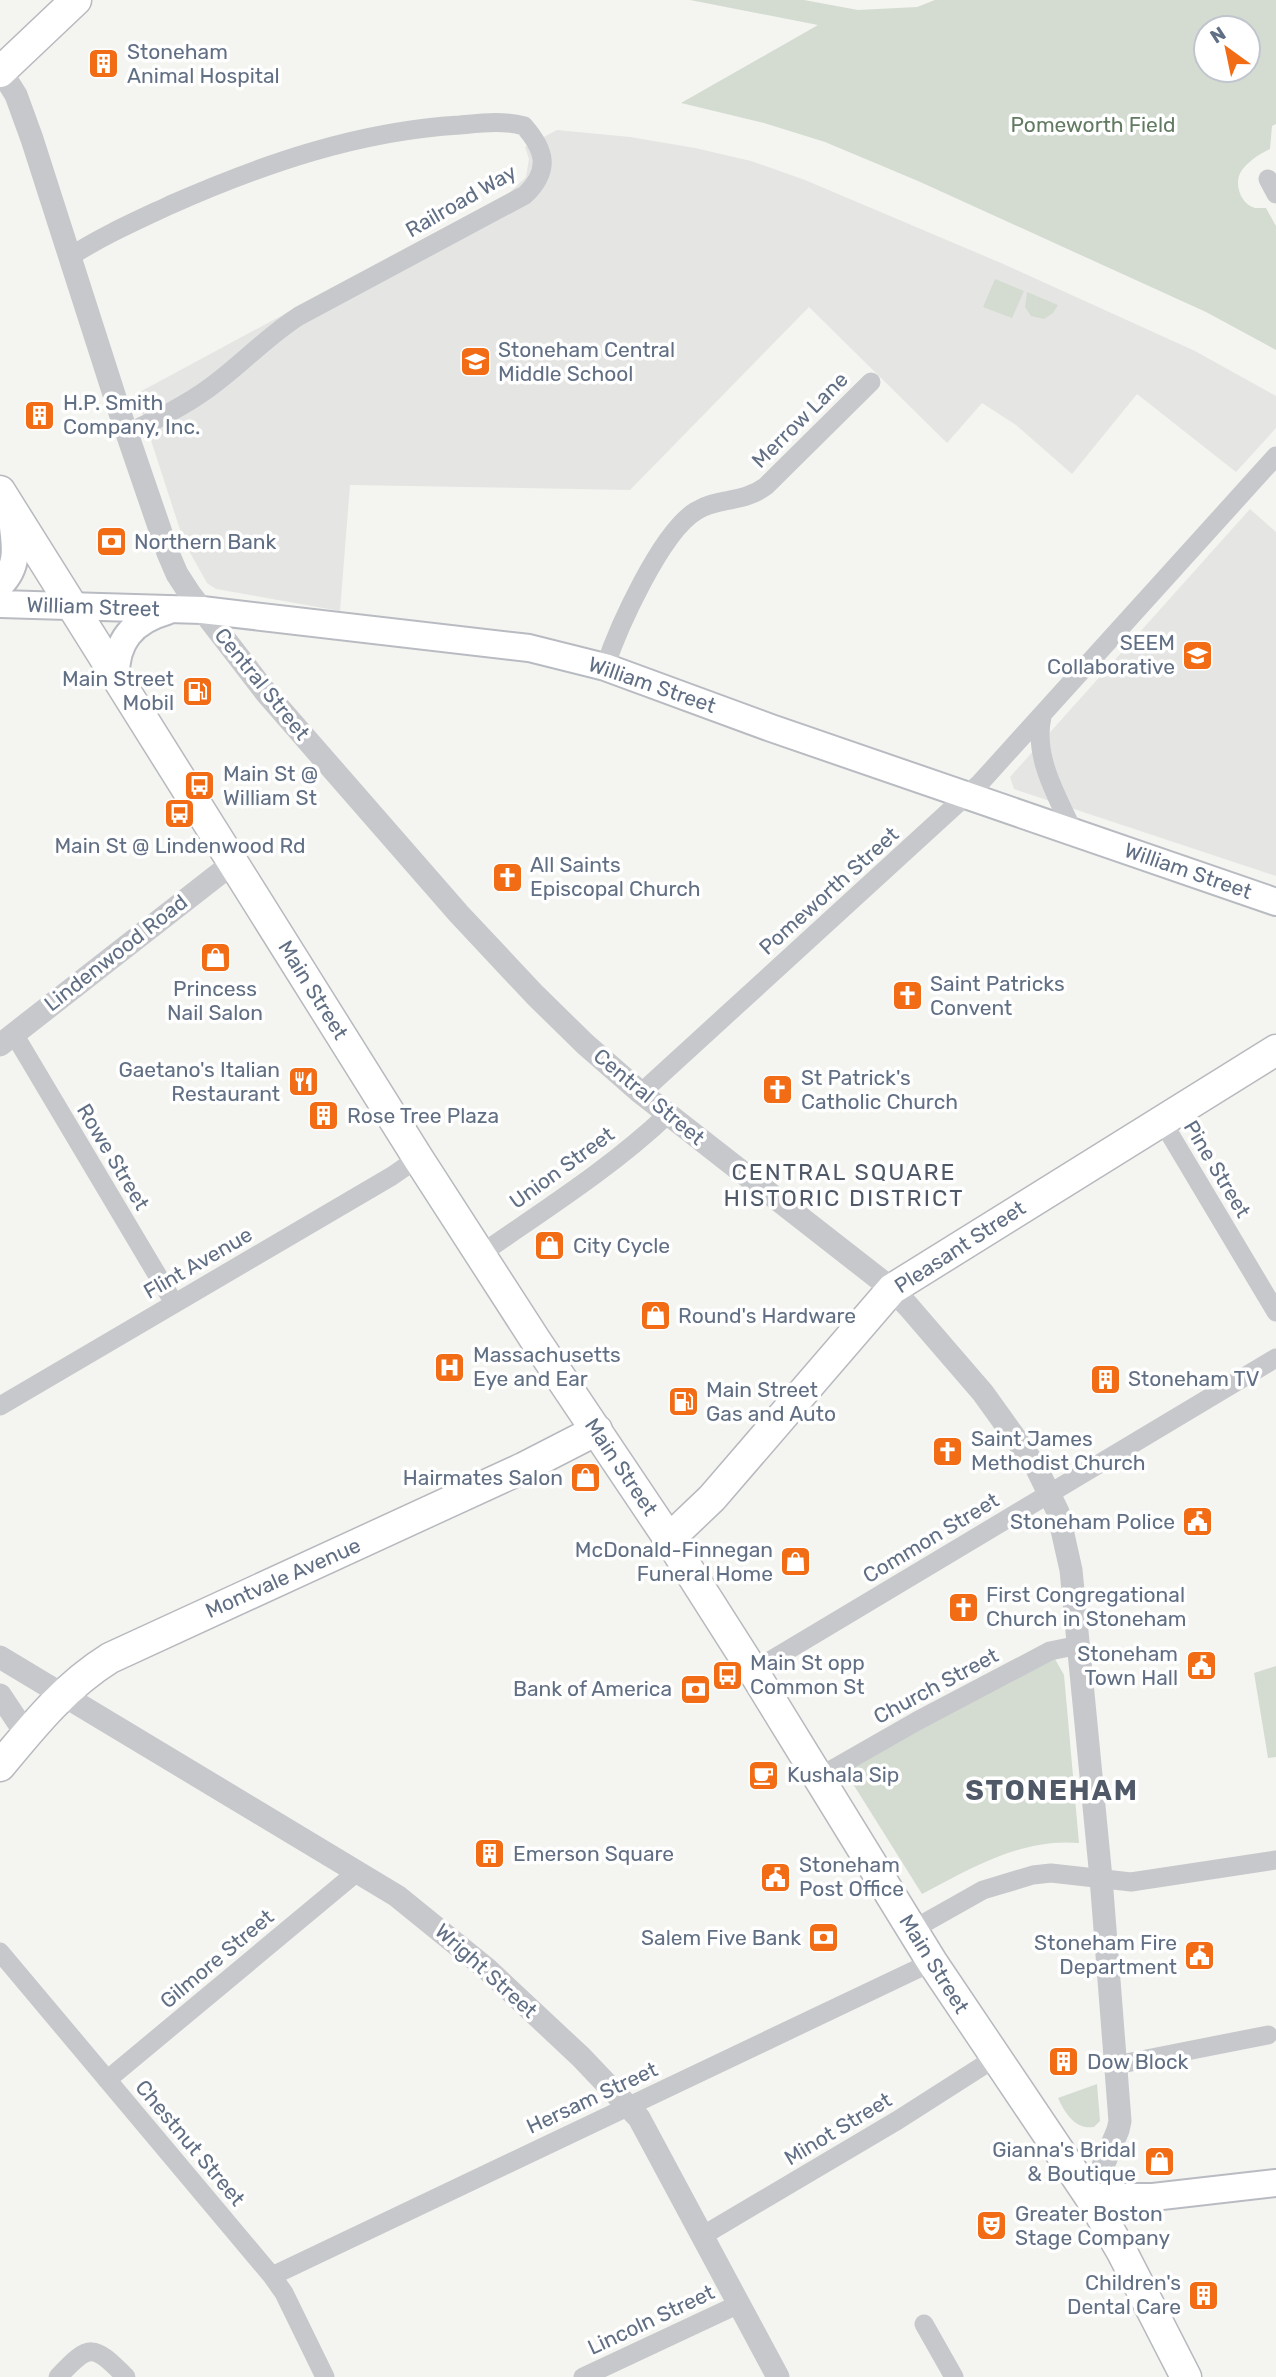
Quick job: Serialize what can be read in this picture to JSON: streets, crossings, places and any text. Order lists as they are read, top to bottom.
{
  "streets": {
    "main road": [
      "William Street",
      "Main Street",
      "Pleasant Street",
      "Montvale Avenue"
    ],
    "street": [
      "Railroad Way",
      "Merrow Lane",
      "Central Street",
      "Pomeworth Street",
      "Lindenwood Road",
      "Rowe Street",
      "Union Street",
      "Pine Street",
      "Flint Avenue",
      "Common Street",
      "Church Street",
      "Gilmore Street",
      "Wright Street",
      "Hersam Street",
      "Minot Street",
      "Chestnut Street",
      "Lincoln Street"
    ]
  },
  "crossings": [
    ["Railroad Way", "Central Street"],
    ["Merrow Lane", "William Street"],
    ["William Street", "Central Street"],
    ["William Street", "Pomeworth Street"],
    ["William Street", "Main Street"],
    ["Central Street", "Pomeworth Street"],
    ["Central Street", "Main Street"],
    ["Central Street", "Union Street"],
    ["Central Street", "Pleasant Street"],
    ["Central Street", "Common Street"],
    ["Central Street", "Church Street"],
    ["Lindenwood Road", "Main Street"],
    ["Lindenwood Road", "Rowe Street"],
    ["Main Street", "Union Street"],
    ["Main Street", "Pleasant Street"],
    ["Main Street", "Flint Avenue"],
    ["Main Street", "Common Street"],
    ["Main Street", "Montvale Avenue"],
    ["Main Street", "Church Street"],
    ["Main Street", "Hersam Street"],
    ["Main Street", "Minot Street"],
    ["Rowe Street", "Flint Avenue"],
    ["Pine Street", "Pleasant Street"],
    ["Montvale Avenue", "Wright Street"],
    ["Gilmore Street", "Wright Street"],
    ["Gilmore Street", "Chestnut Street"],
    ["Wright Street", "Hersam Street"],
    ["Wright Street", "Minot Street"],
    ["Wright Street", "Lincoln Street"],
    ["Hersam Street", "Chestnut Street"]
  ],
  "districts": ["CENTRAL SQUARE HISTORIC DISTRICT", "STONEHAM"],
  "parks": ["Pomeworth Field"],
  "places": {
    "building": [
      "Stoneham Animal Hospital",
      "H.P. Smith Company, Inc.",
      "Rose Tree Plaza",
      "Stoneham TV",
      "Emerson Square",
      "Dow Block",
      "Children's Dental Care"
    ],
    "school or university": ["Stoneham Central Middle School", "SEEM Collaborative"],
    "bank": ["Northern Bank", "Bank of America", "Salem Five Bank"],
    "fuel station": ["Main Street Mobil", "Main Street Gas and Auto"],
    "bus stop": ["Main St @ William St", "Main St @ Lindenwood Rd", "Main St opp Common St"],
    "church": [
      "All Saints Episcopal Church",
      "Saint Patricks Convent",
      "St Patrick's Catholic Church",
      "Saint James Methodist Church",
      "First Congregational Church in Stoneham"
    ],
    "shop": [
      "Princess Nail Salon",
      "City Cycle",
      "Round's Hardware",
      "Hairmates Salon",
      "McDonald-Finnegan Funeral Home",
      "Gianna's Bridal & Boutique"
    ],
    "restaurant": ["Gaetano's Italian Restaurant"],
    "hospital": ["Massachusetts Eye and Ear"],
    "public building": [
      "Stoneham Police",
      "Stoneham Town Hall",
      "Stoneham Post Office",
      "Stoneham Fire Department"
    ],
    "cafe": ["Kushala Sip"],
    "theatre": ["Greater Boston Stage Company"]
  },
  "north": "top left"
}
